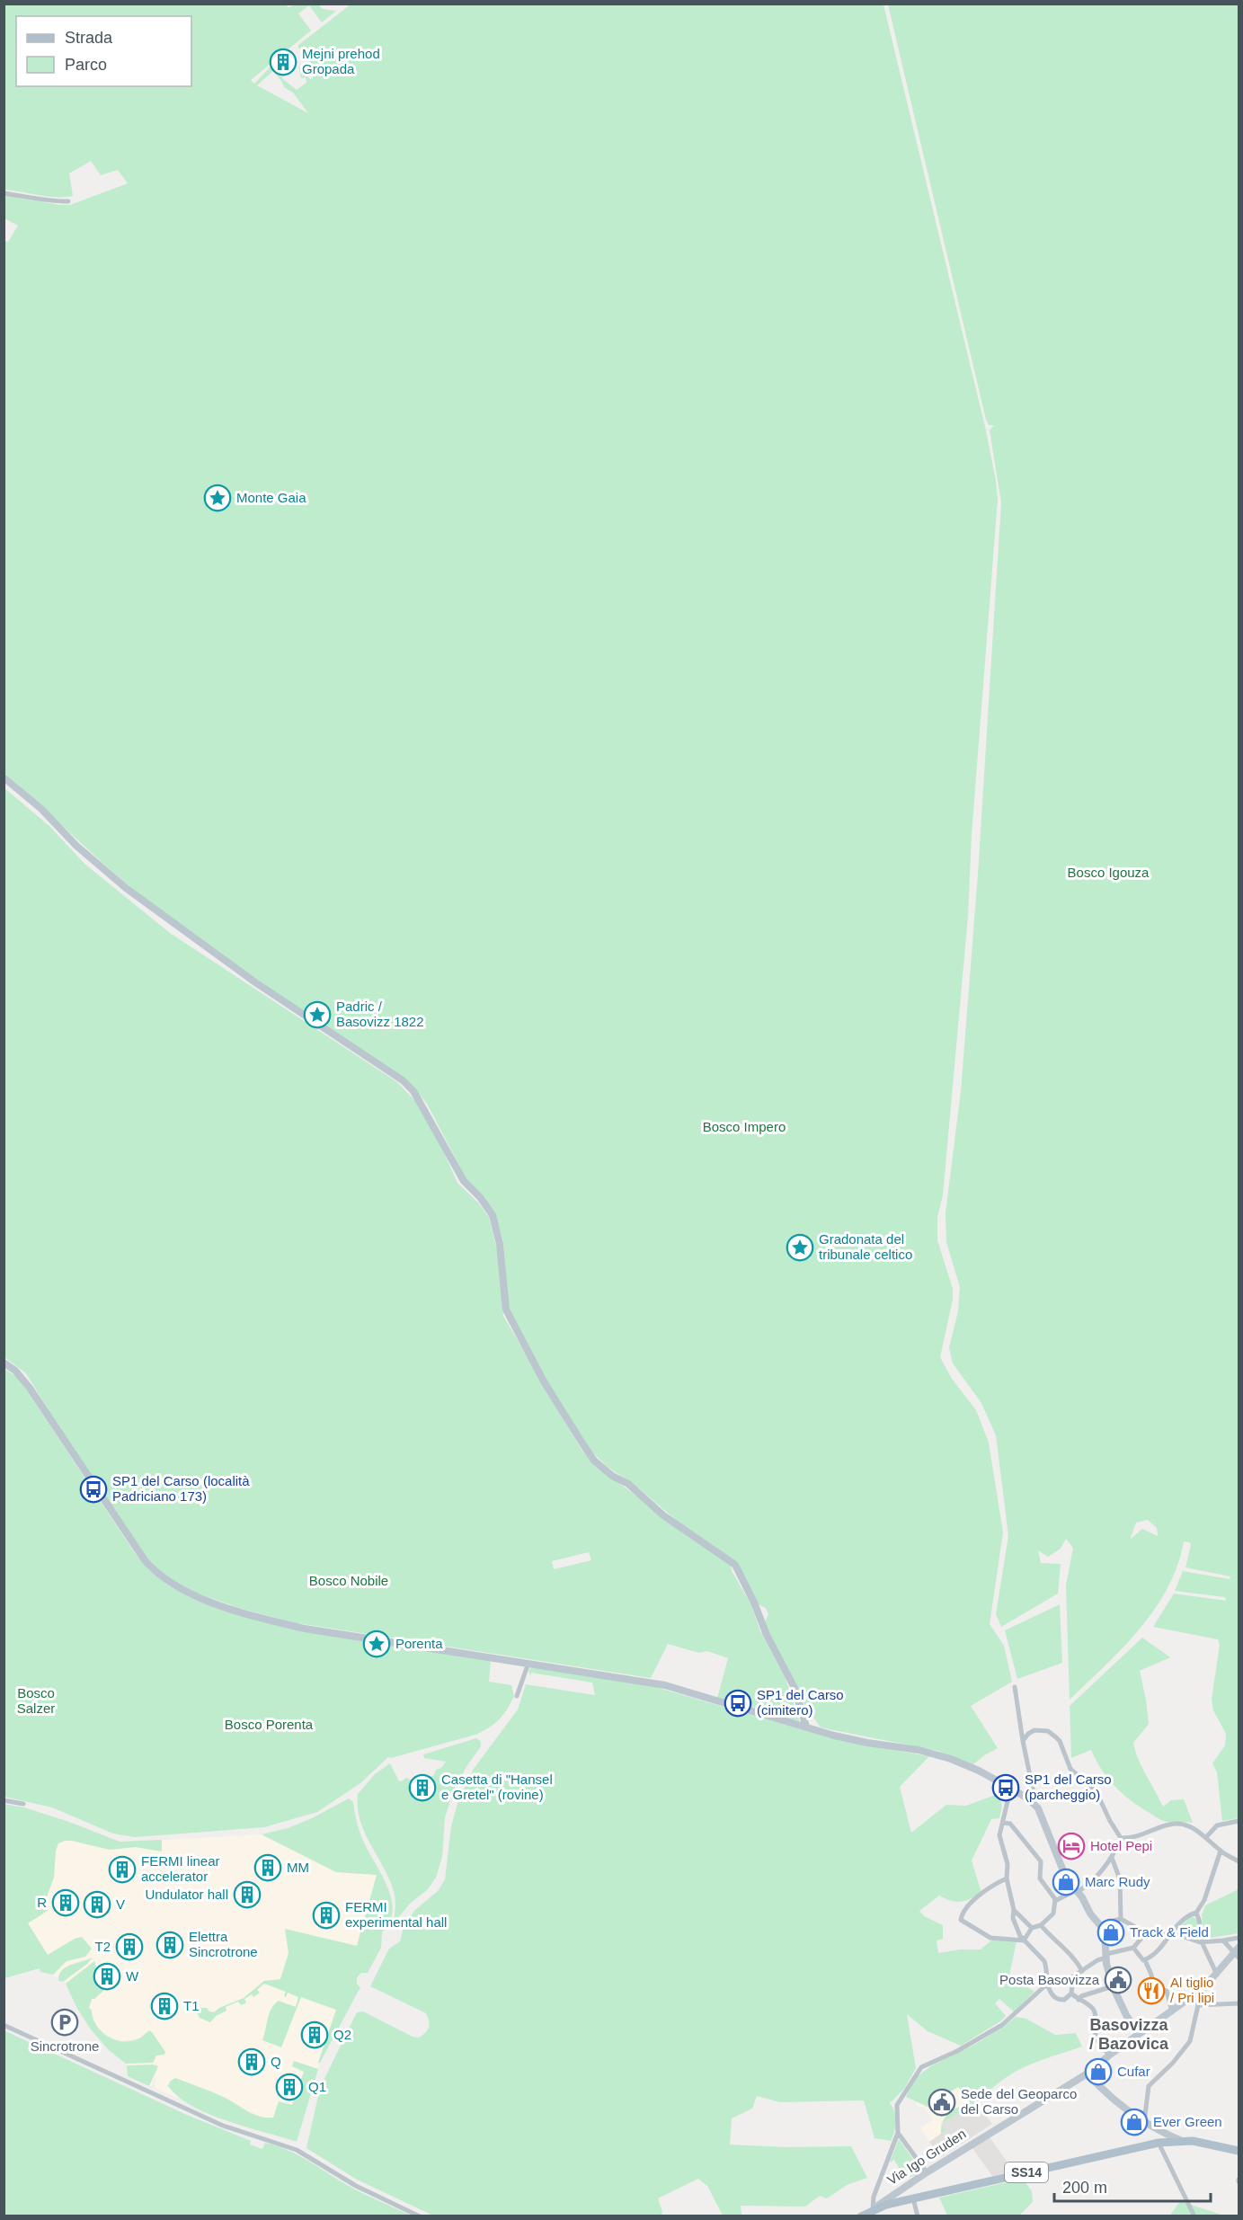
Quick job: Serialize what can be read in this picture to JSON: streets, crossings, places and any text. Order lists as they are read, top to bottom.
{
  "streets": {
    "main road": ["Via Igo Gruden", "SS14"]
  },
  "crossings": [
    ["Via Igo Gruden", "SS14"]
  ],
  "districts": ["Basovizza / Bazovica"],
  "parks": [
    "Bosco Igouza",
    "Bosco Impero",
    "Bosco Nobile",
    "Bosco Salzer",
    "Bosco Porenta"
  ],
  "places": {
    "building": [
      "Mejni prehod Gropada",
      "Casetta di \"Hansel e Gretel\" (rovine)",
      "MM",
      "FERMI linear accelerator",
      "Undulator hall",
      "R",
      "V",
      "FERMI experimental hall",
      "Elettra Sincrotrone",
      "T2",
      "W",
      "T1",
      "Q2",
      "Q",
      "Q1"
    ],
    "place": [
      "Monte Gaia",
      "Padric / Basovizz 1822",
      "Gradonata del tribunale celtico",
      "Porenta"
    ],
    "bus stop": ["SP1 del Carso (località Padriciano 173)", "SP1 del Carso (cimitero)", "SP1 del Carso (parcheggio)"],
    "hotel": ["Hotel Pepi"],
    "shop": [
      "Marc Rudy",
      "Track & Field",
      "Cufar",
      "Ever Green"
    ],
    "public building": ["Posta Basovizza", "Sede del Geoparco del Carso"],
    "restaurant": ["Al tiglio / Pri lipi"],
    "parking": ["Sincrotrone"]
  },
  "legend": ["Strada", "Parco"],
  "scale_bar": "200 m"
}
